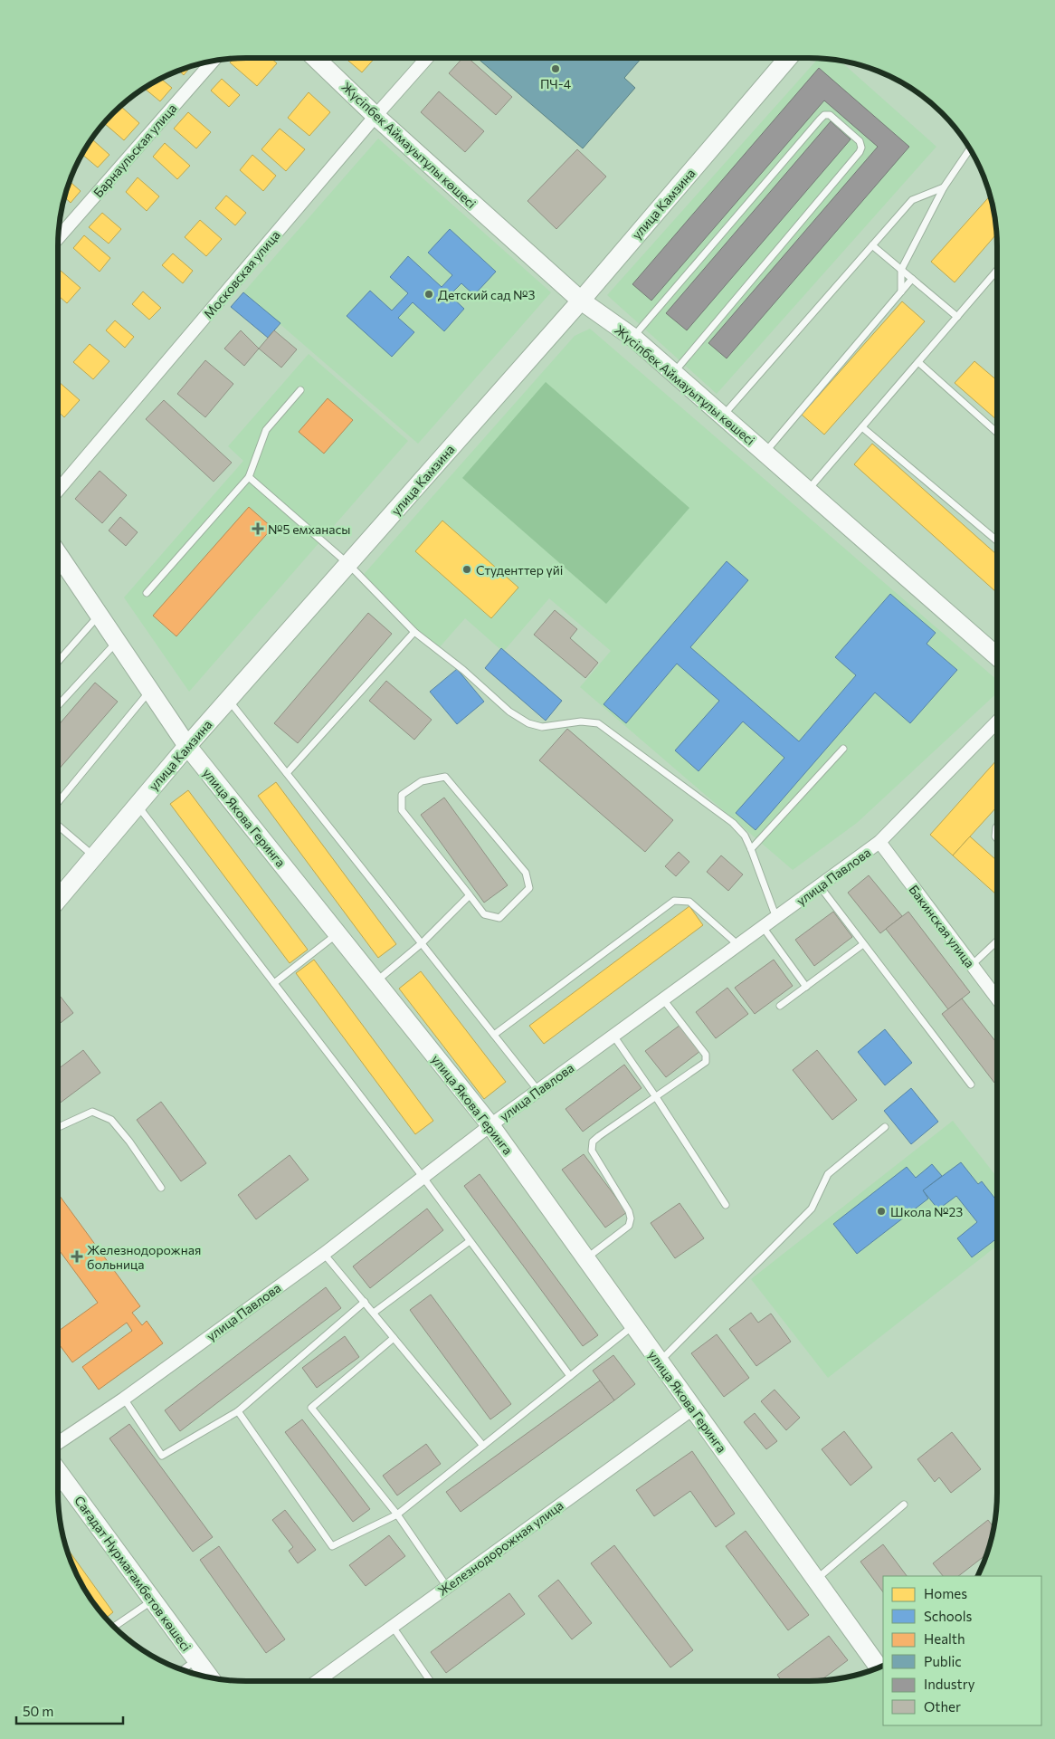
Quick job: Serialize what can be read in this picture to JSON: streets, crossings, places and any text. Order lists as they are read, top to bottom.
{
  "streets": {
    "street": [
      "Жүсіпбек Аймауытұлы көшесі",
      "Барнаульская улица",
      "улица Камзина",
      "Московская улица",
      "улица Якова Геринга",
      "улица Павлова",
      "Бакинская улица",
      "Железнодорожная улица",
      "Сағадат Нұрмағамбетов көшесі"
    ]
  },
  "crossings": [
    ["Жүсіпбек Аймауытұлы көшесі", "улица Камзина"],
    ["Жүсіпбек Аймауытұлы көшесі", "Московская улица"],
    ["улица Камзина", "улица Якова Геринга"],
    ["улица Якова Геринга", "улица Павлова"],
    ["улица Якова Геринга", "Железнодорожная улица"],
    ["улица Павлова", "Бакинская улица"]
  ],
  "places": {
    "other": [
      "ПЧ-4",
      "Детский сад №3",
      "Студенттер үйі",
      "Школа №23"
    ],
    "health": ["№5 емханасы", "Железнодорожная больница"]
  },
  "legend": [
    "Homes",
    "Schools",
    "Health",
    "Public",
    "Industry",
    "Other"
  ],
  "scale_bar": "50 m"
}
